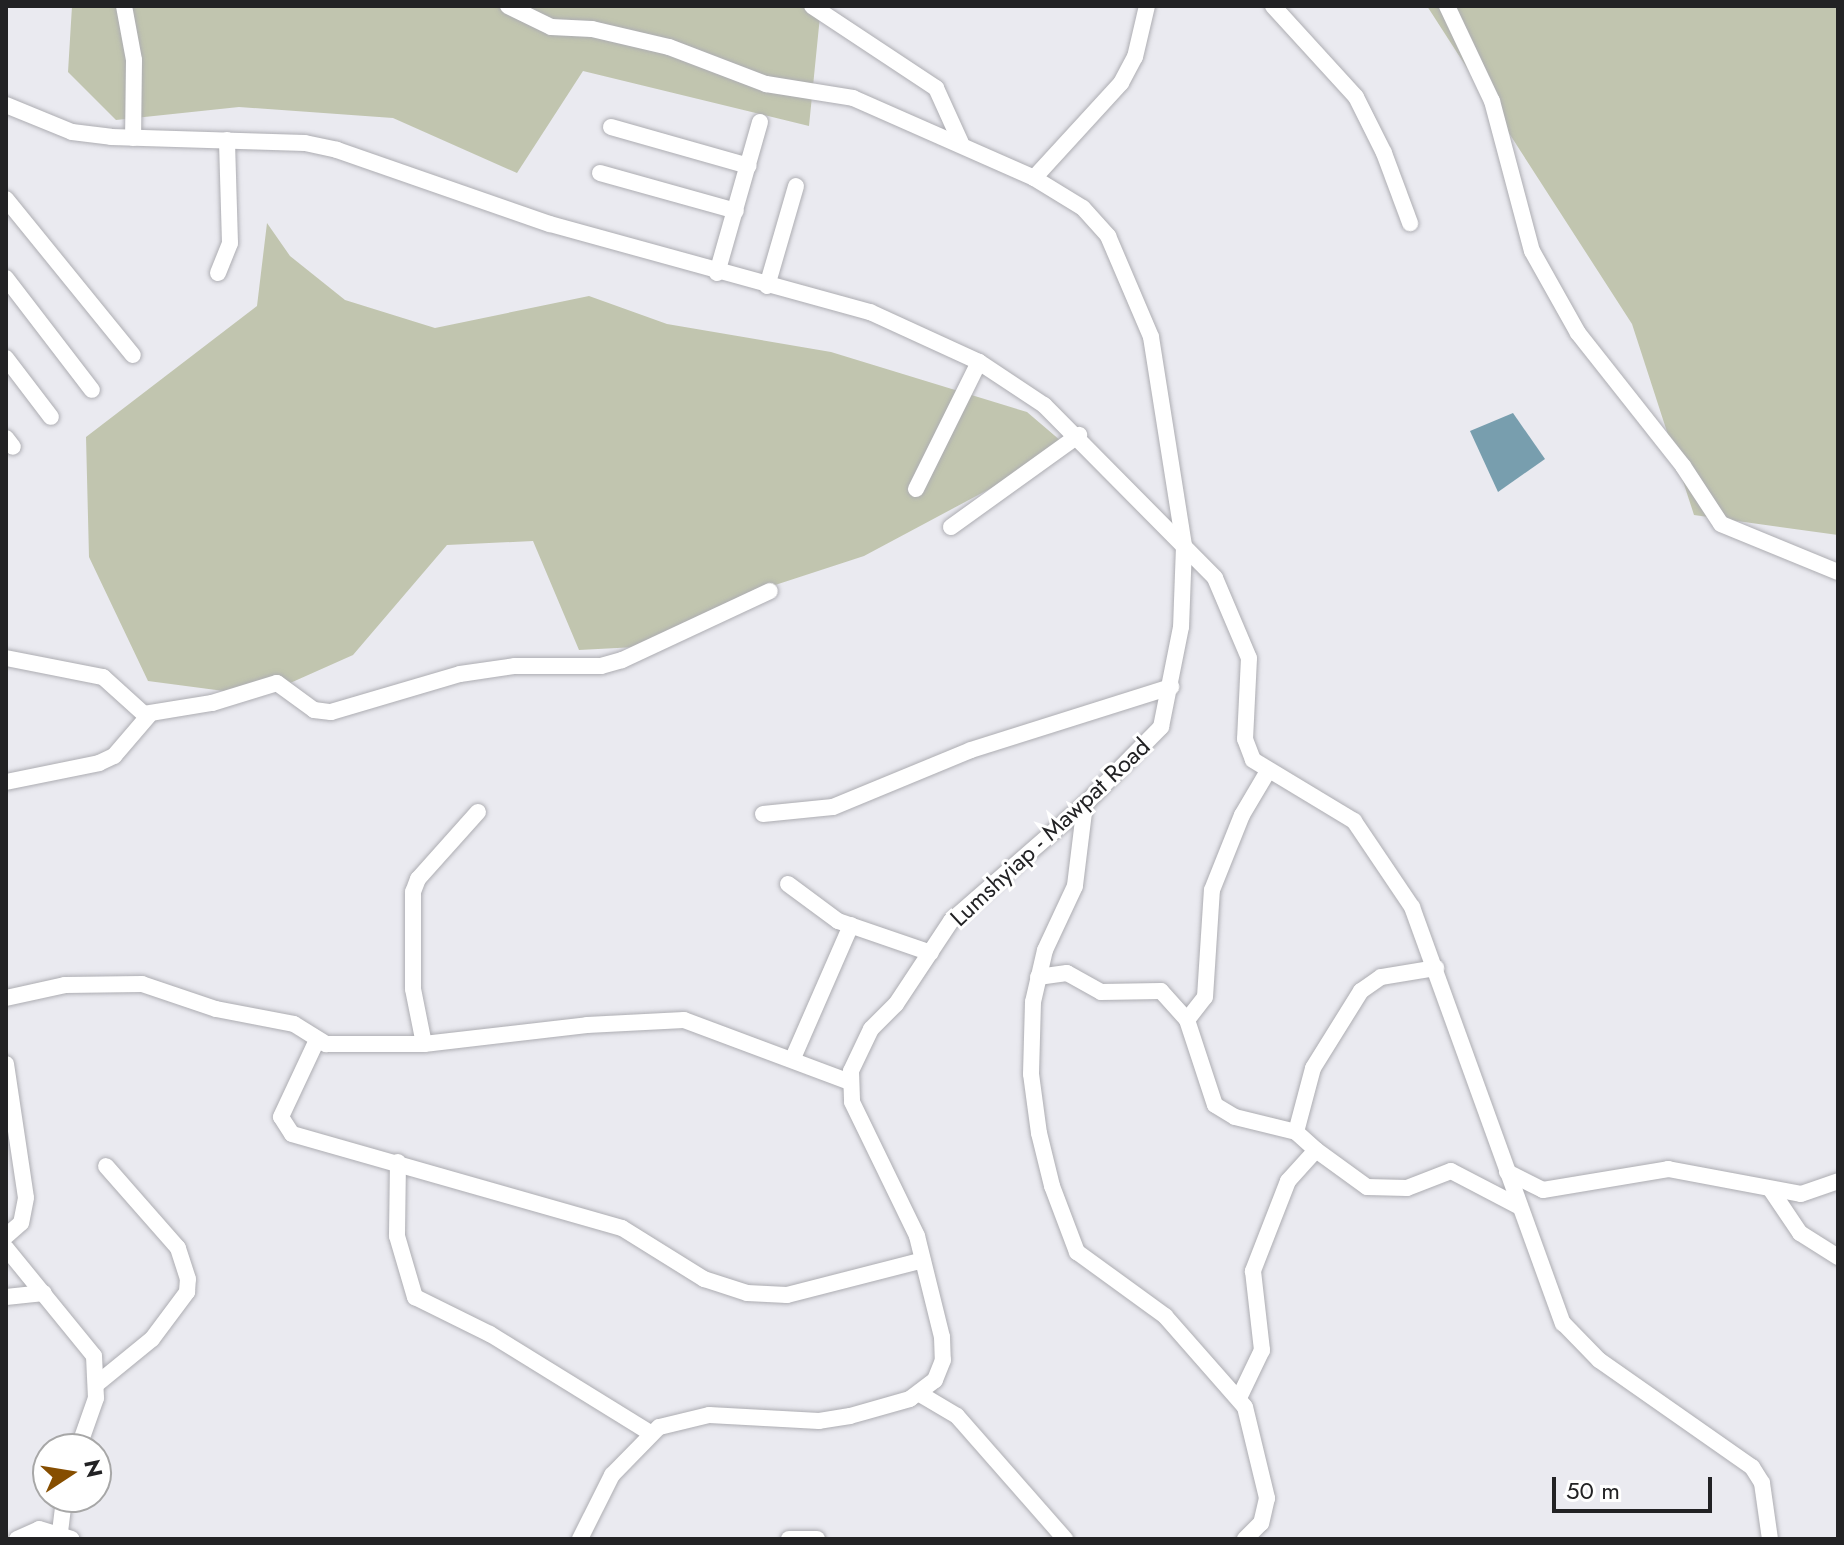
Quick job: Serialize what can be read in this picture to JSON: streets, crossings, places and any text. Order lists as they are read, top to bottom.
{
  "streets": {
    "street": ["Lumshyiap - Mawpat Road"]
  },
  "scale_bar": "50 m",
  "north": "right"
}
